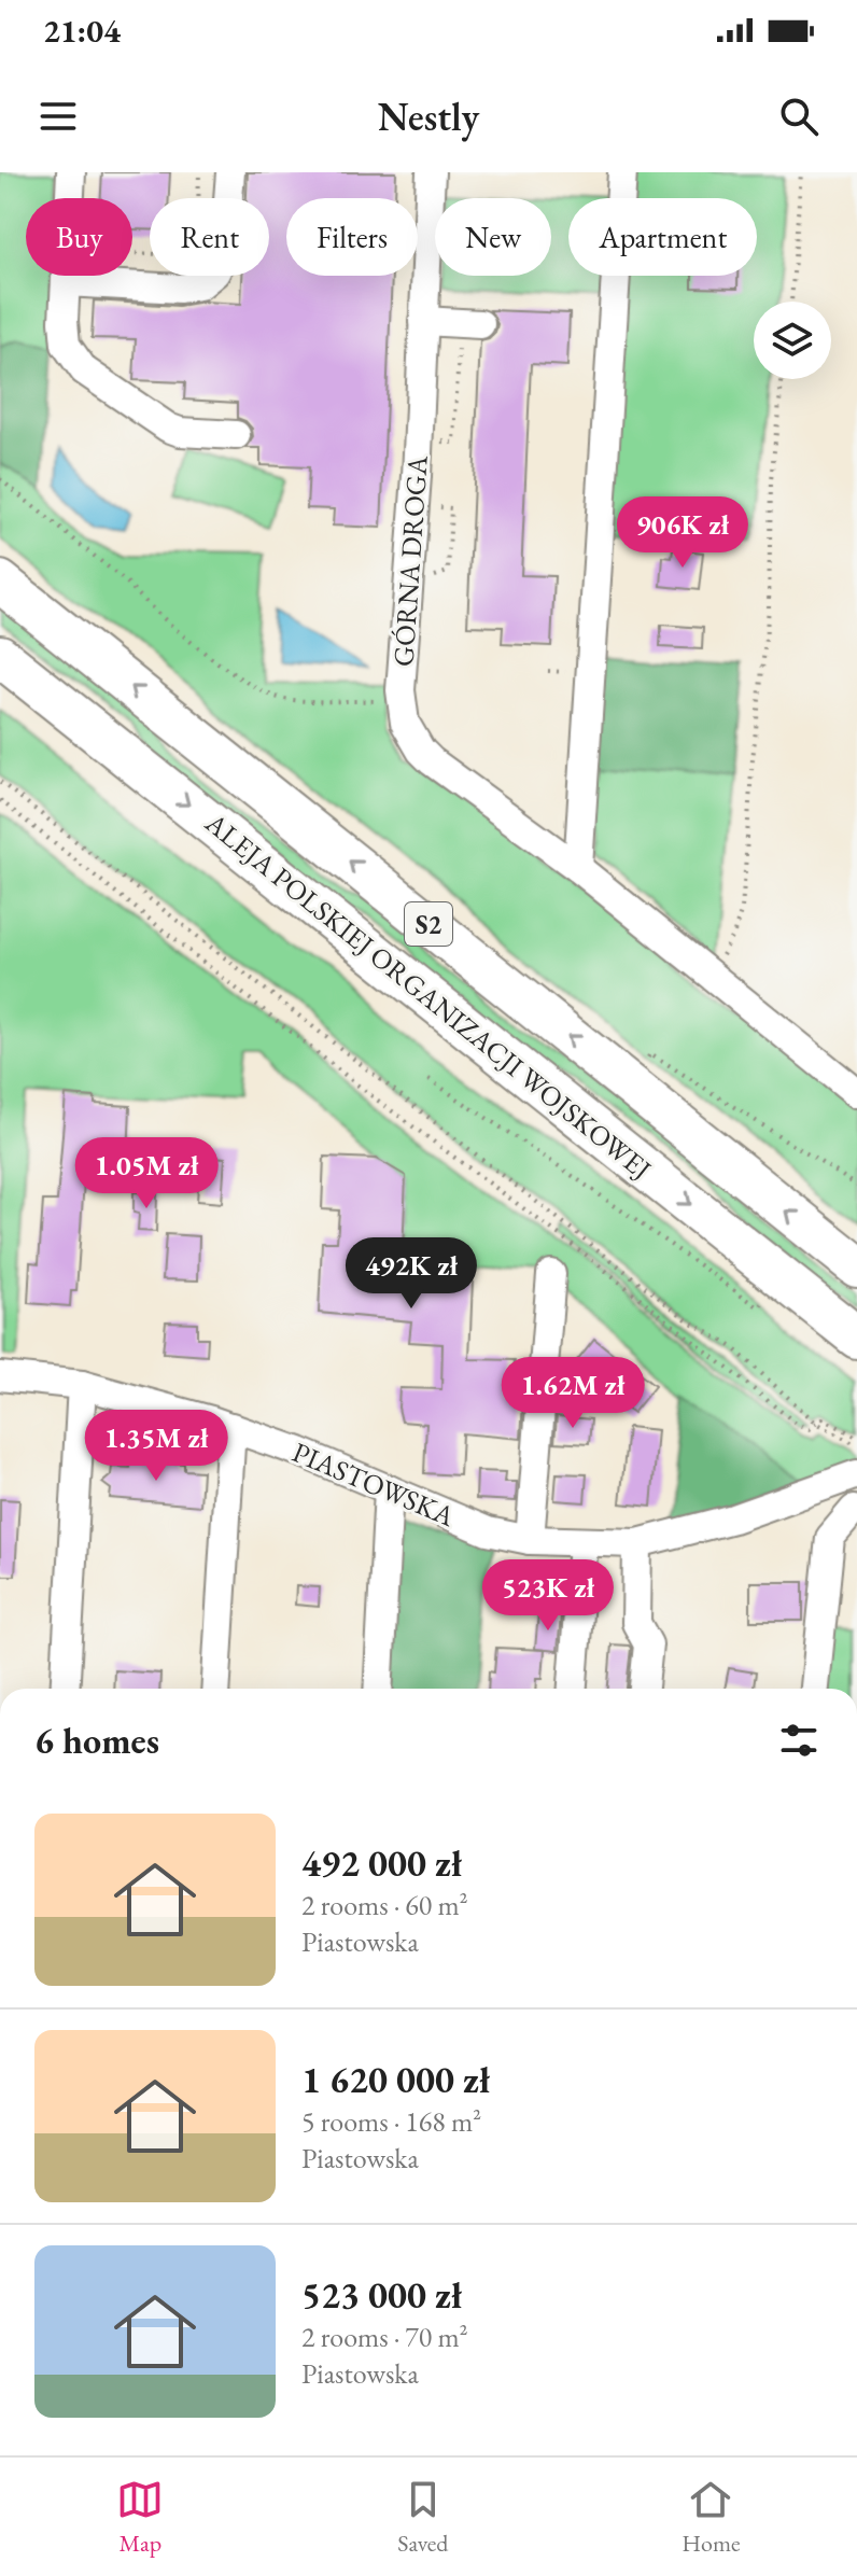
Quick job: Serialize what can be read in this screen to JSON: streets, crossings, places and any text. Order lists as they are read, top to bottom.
{
  "streets": {
    "highway": ["S2", "ALEJA POLSKIEJ ORGANIZACJI WOJSKOWEJ"],
    "street": ["GÓRNA DROGA", "PIASTOWSKA"]
  },
  "page": {
    "status": "21:04",
    "header": "Nestly",
    "chip": [
      "Buy",
      "Rent",
      "Filters",
      "New",
      "Apartment"
    ],
    "price": [
      "906K zł",
      "1.05M zł",
      "492K zł",
      "1.62M zł",
      "1.35M zł",
      "523K zł"
    ],
    "heading": "6 homes",
    "list": [
      {
        "name": "492 000 zł",
        "note": "2 rooms · 60 m² · Piastowska"
      },
      {
        "name": "1 620 000 zł",
        "note": "5 rooms · 168 m² · Piastowska"
      },
      {
        "name": "523 000 zł",
        "note": "2 rooms · 70 m² · Piastowska"
      }
    ],
    "tabs": ["Map", "Saved", "Home"]
  }
}
